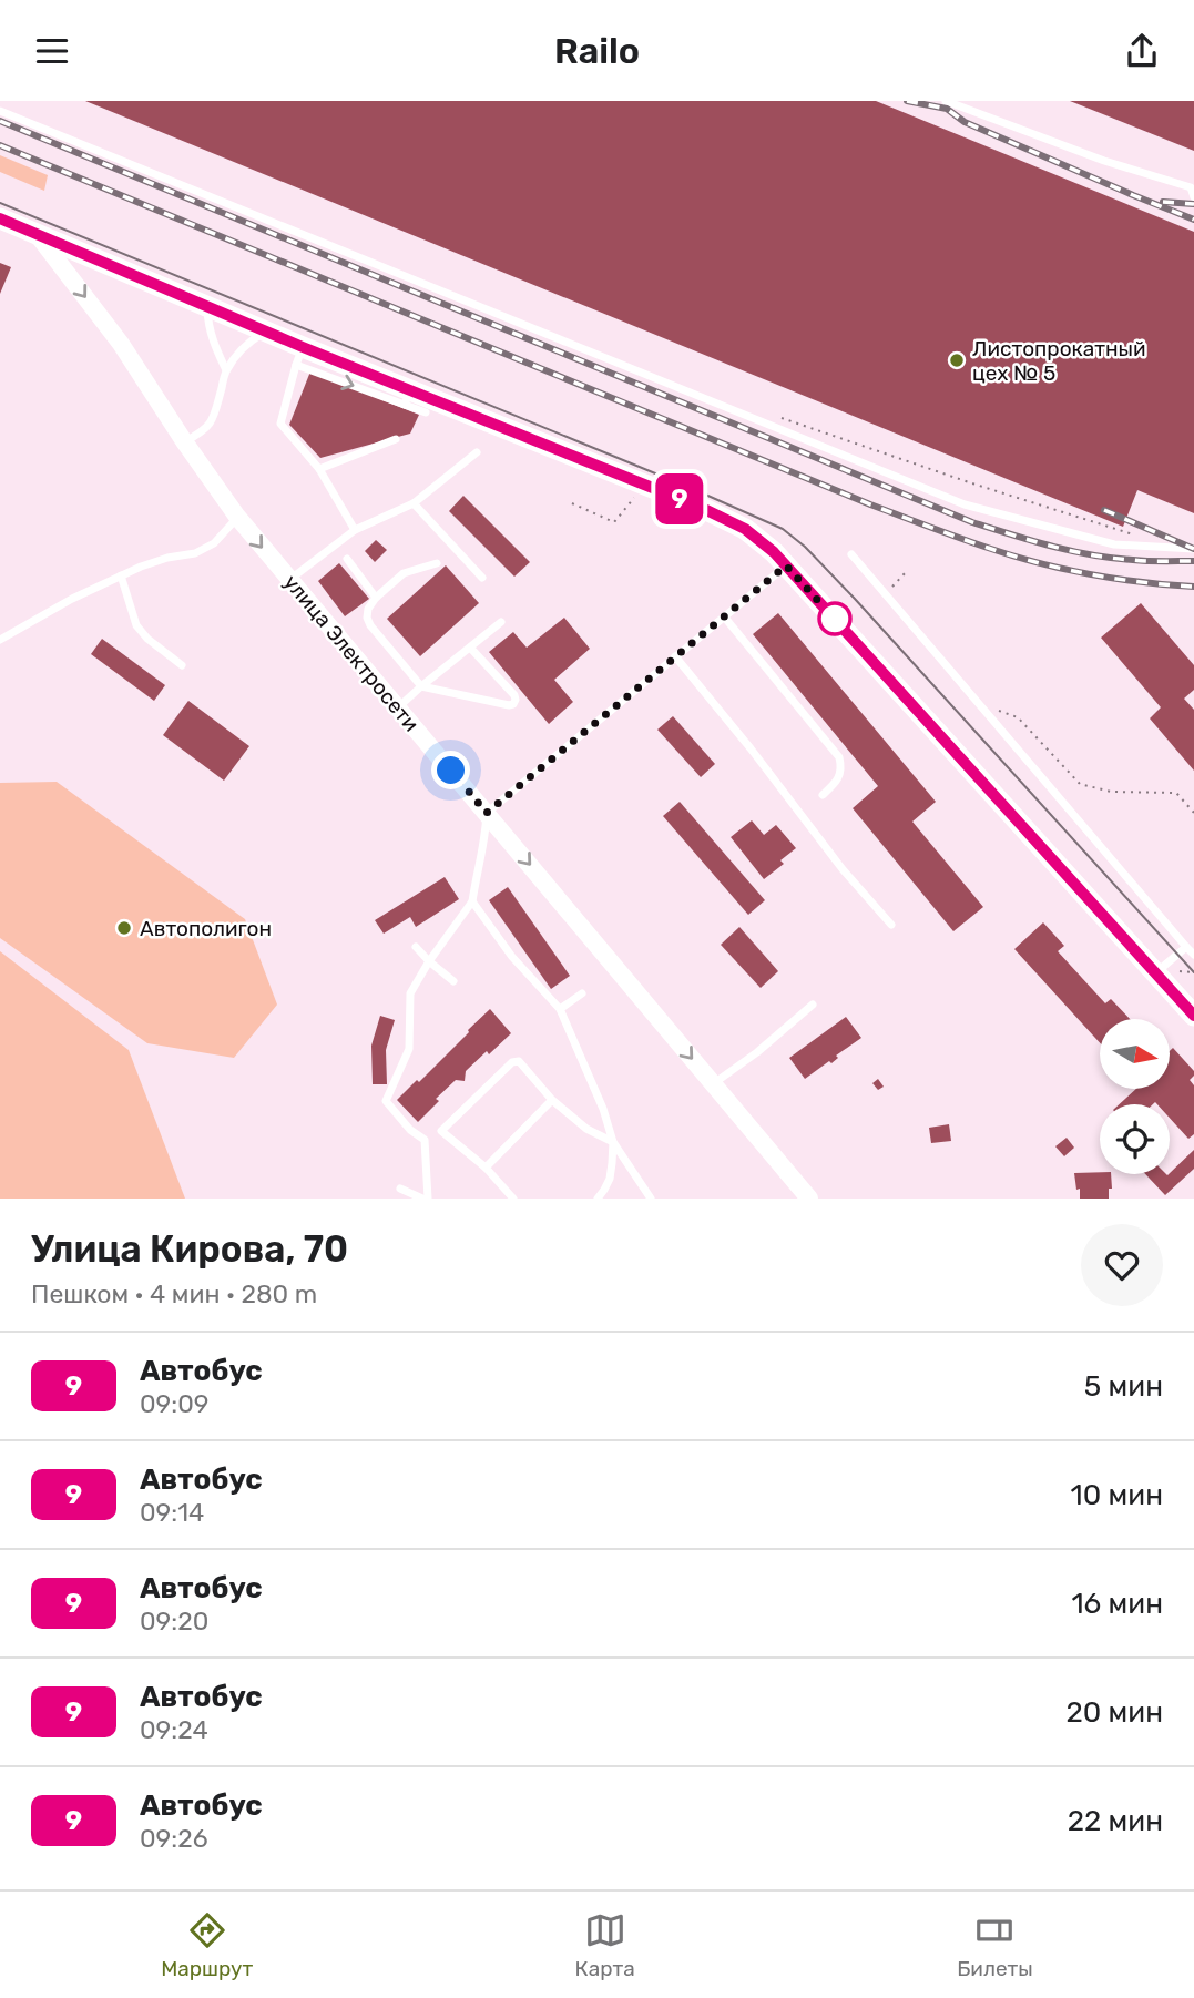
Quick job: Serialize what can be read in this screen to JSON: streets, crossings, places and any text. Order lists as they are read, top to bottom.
{
  "streets": {
    "street": ["улица Электросети"]
  },
  "one_way": ["улица Электросети"],
  "places": ["Листопрокатный цех № 5", "Автополигон"],
  "lines": ["bus line 9"],
  "north": "right",
  "page": {
    "header": "Railo",
    "on_map": "9",
    "heading": ["Улица Кирова, 70", "Пешком · 4 мин · 280 m"],
    "list": [
      {
        "mark": "9",
        "name": "Автобус",
        "note": "09:09",
        "value": "5 мин"
      },
      {
        "mark": "9",
        "name": "Автобус",
        "note": "09:14",
        "value": "10 мин"
      },
      {
        "mark": "9",
        "name": "Автобус",
        "note": "09:20",
        "value": "16 мин"
      },
      {
        "mark": "9",
        "name": "Автобус",
        "note": "09:24",
        "value": "20 мин"
      },
      {
        "mark": "9",
        "name": "Автобус",
        "note": "09:26",
        "value": "22 мин"
      }
    ],
    "tabs": ["Маршрут", "Карта", "Билеты"]
  }
}
